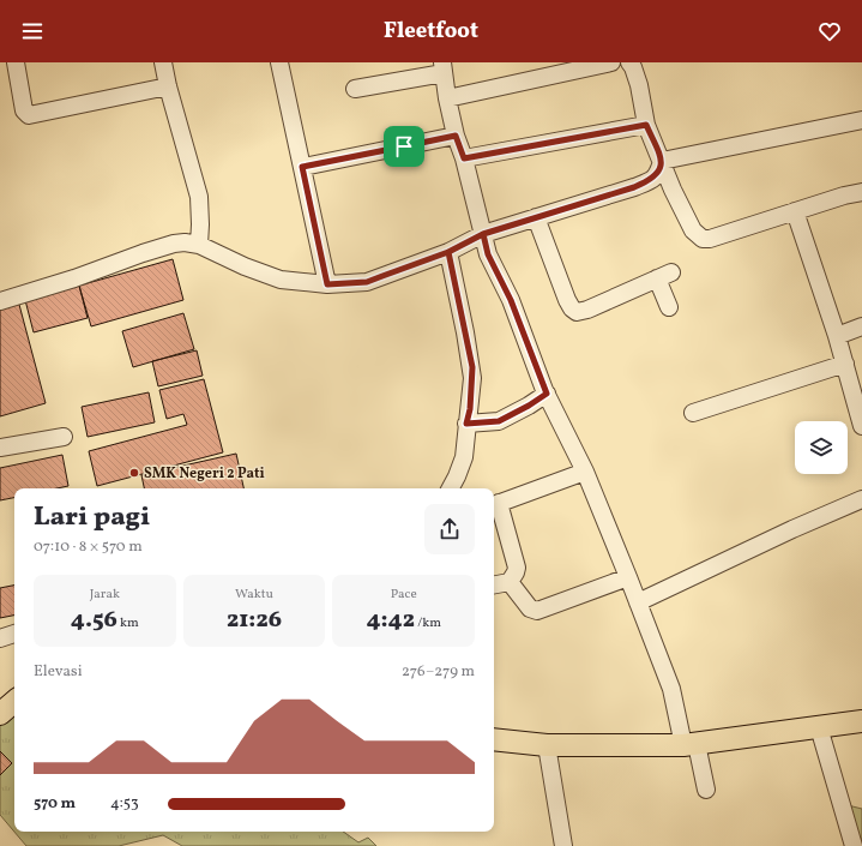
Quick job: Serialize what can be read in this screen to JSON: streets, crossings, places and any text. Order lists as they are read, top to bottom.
{
  "places": ["SMK Negeri 2 Pati"],
  "page": {
    "header": "Fleetfoot",
    "heading": ["Lari pagi", "07:10 · 8 × 570 m"],
    "stats": [
      ["Jarak", "4.56 km"],
      ["Waktu", "21:26"],
      ["Pace", "4:42 /km"]
    ],
    "chart": ["Elevasi", "276–279 m"],
    "list": [
      {
        "name": "570 m",
        "note": "4:53"
      }
    ]
  }
}
